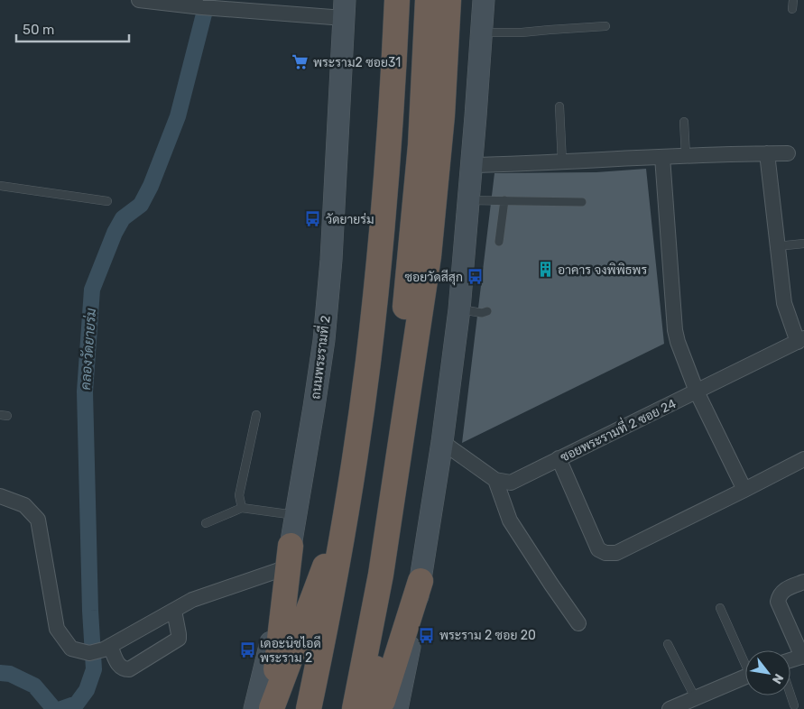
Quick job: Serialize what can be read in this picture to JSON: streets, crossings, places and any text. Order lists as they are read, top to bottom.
{
  "streets": {
    "main road": ["ถนนพระรามที่ 2"],
    "street": ["ซอยพระรามที่ 2 ซอย 24"]
  },
  "water": ["คลองวัดยายร่ม"],
  "places": {
    "supermarket": ["พระราม2 ซอย31"],
    "bus stop": [
      "วัดยายร่ม",
      "ซอยวัดสีสุก",
      "พระราม 2 ซอย 20",
      "เดอะนิชไอดี พระราม 2"
    ],
    "building": ["อาคาร จงพิพิธพร"]
  },
  "scale_bar": "50 m",
  "north": "bottom right"
}
